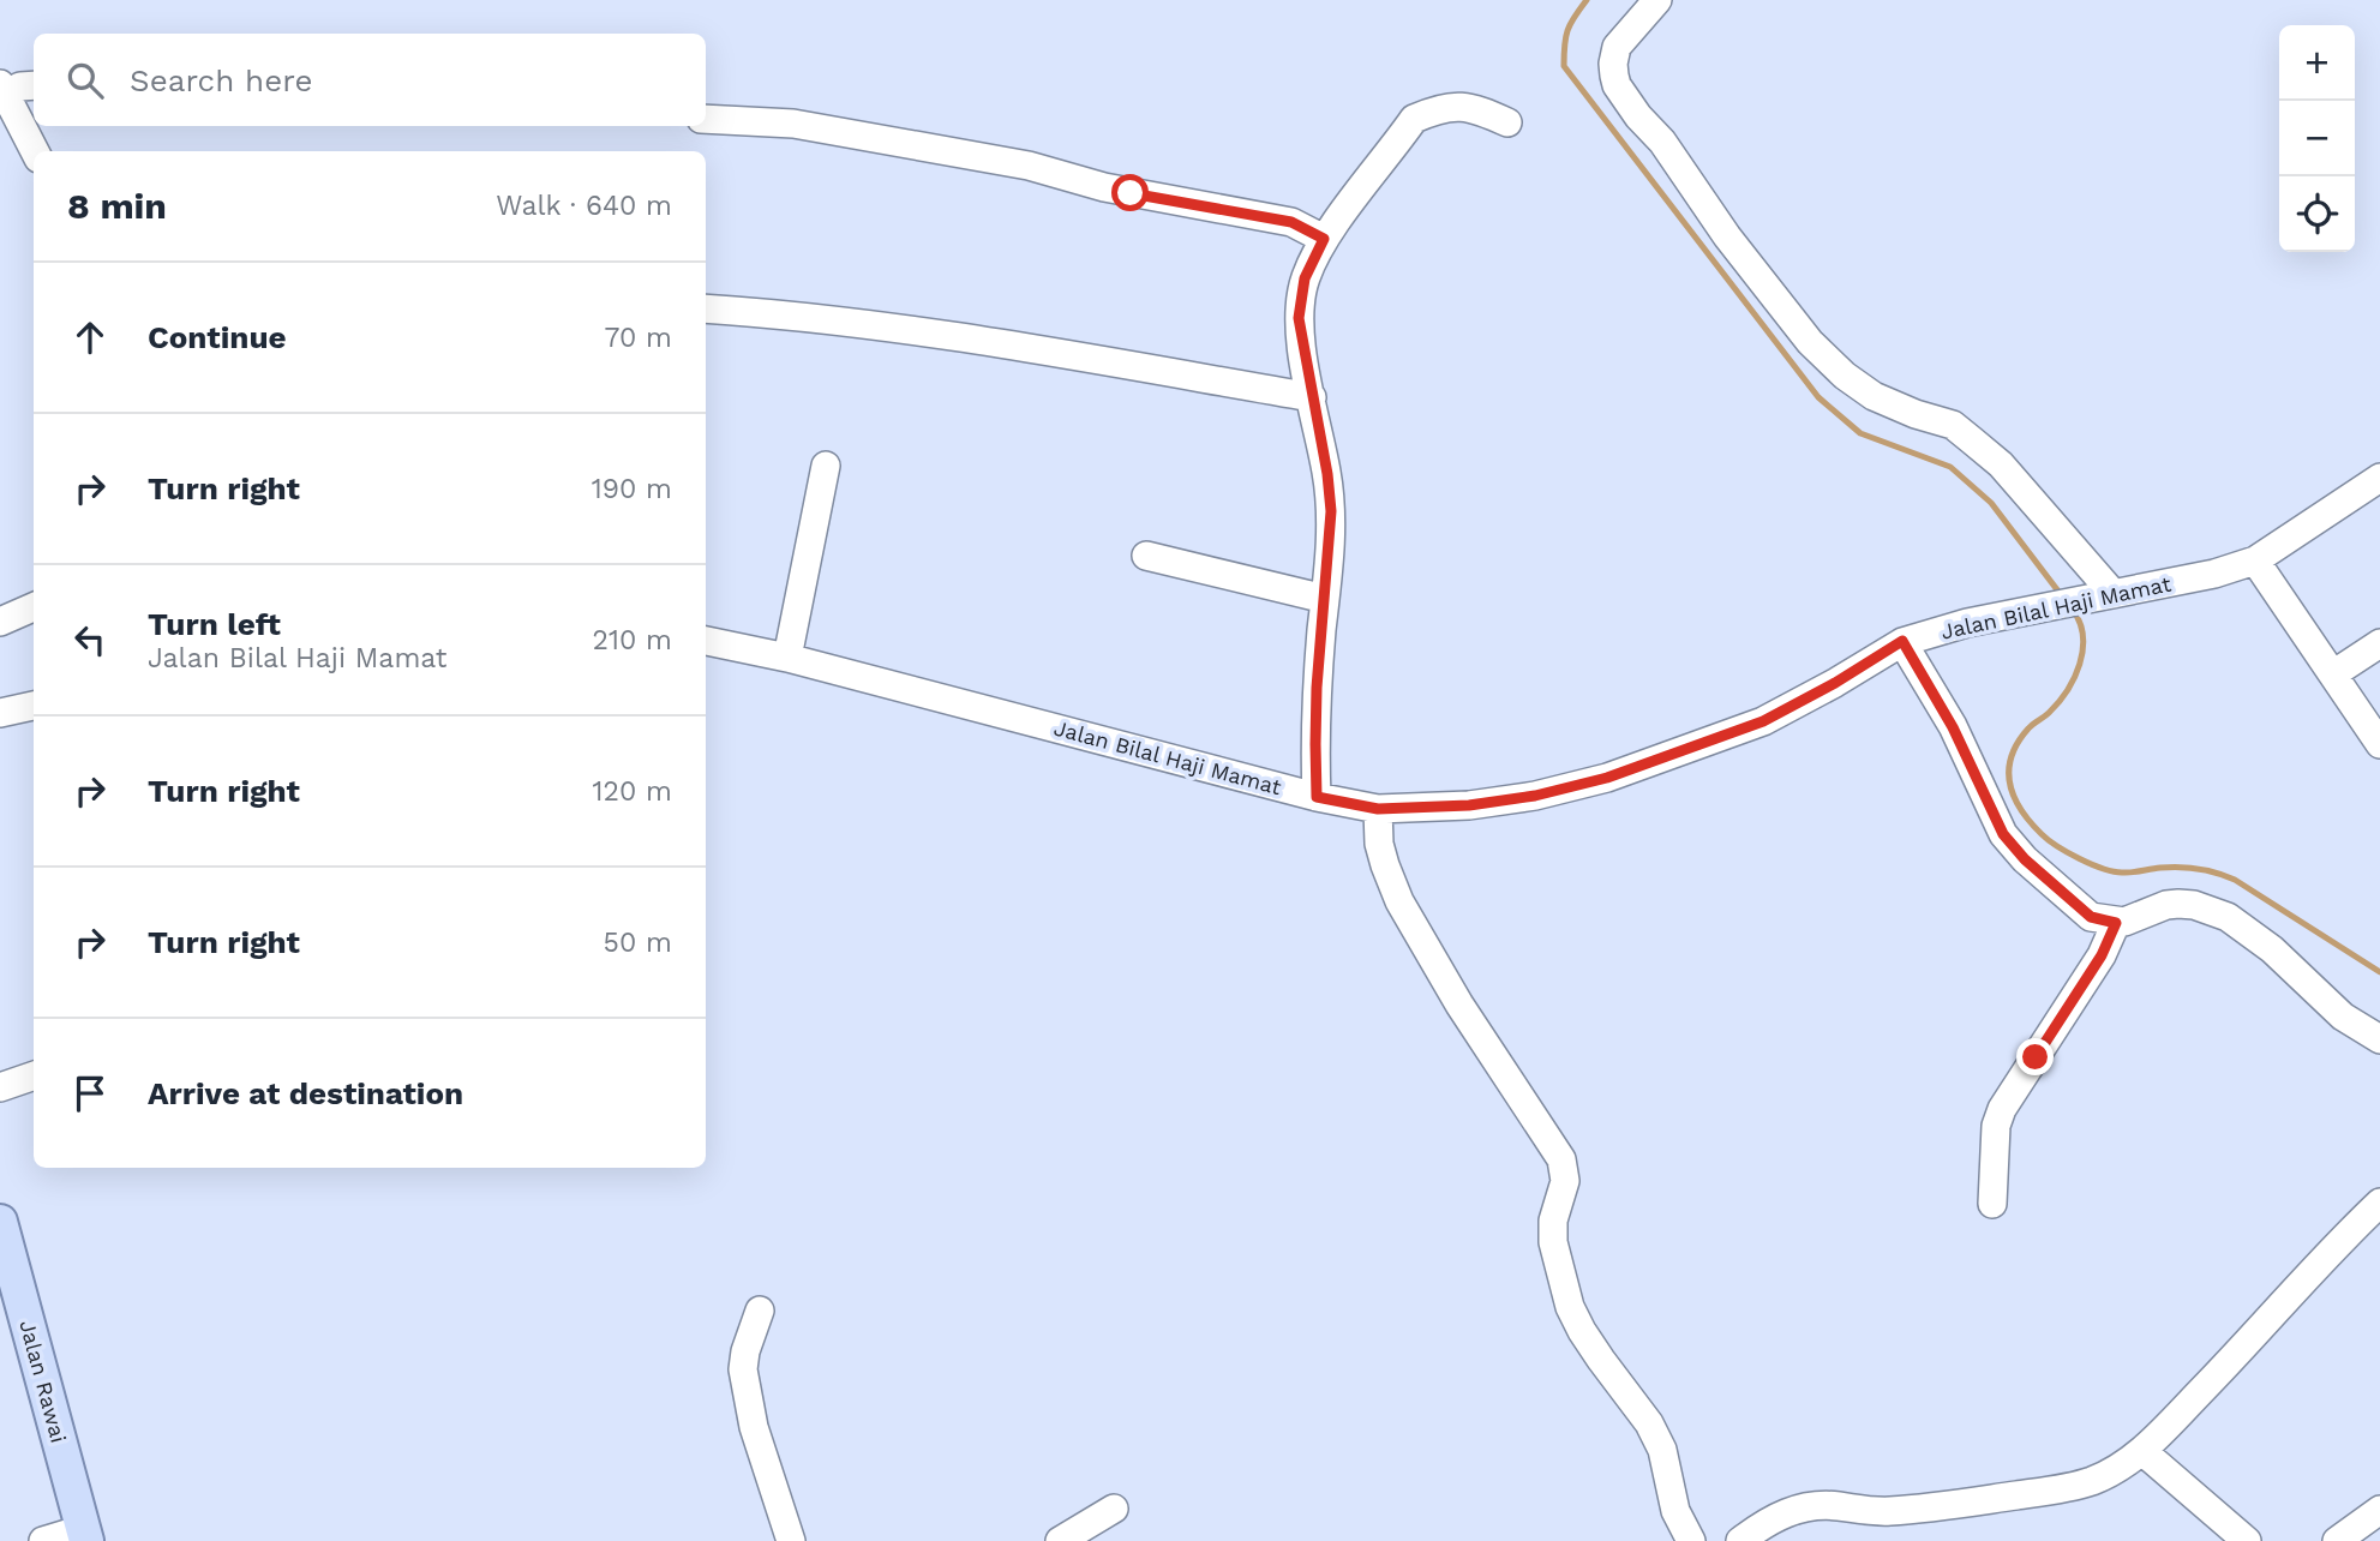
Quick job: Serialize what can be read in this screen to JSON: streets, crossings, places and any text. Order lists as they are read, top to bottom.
{
  "streets": {
    "main road": ["Jalan Rawai"],
    "street": ["Jalan Bilal Haji Mamat"]
  },
  "page": {
    "map_buttons": ["+", "−"],
    "search": "Search here",
    "heading": ["8 min", "Walk · 640 m"],
    "list": [
      ["Continue", "70 m"],
      ["Turn right", "190 m"],
      ["Turn left", "Jalan Bilal Haji Mamat", "210 m"],
      ["Turn right", "120 m"],
      ["Turn right", "50 m"],
      "Arrive at destination"
    ]
  }
}
